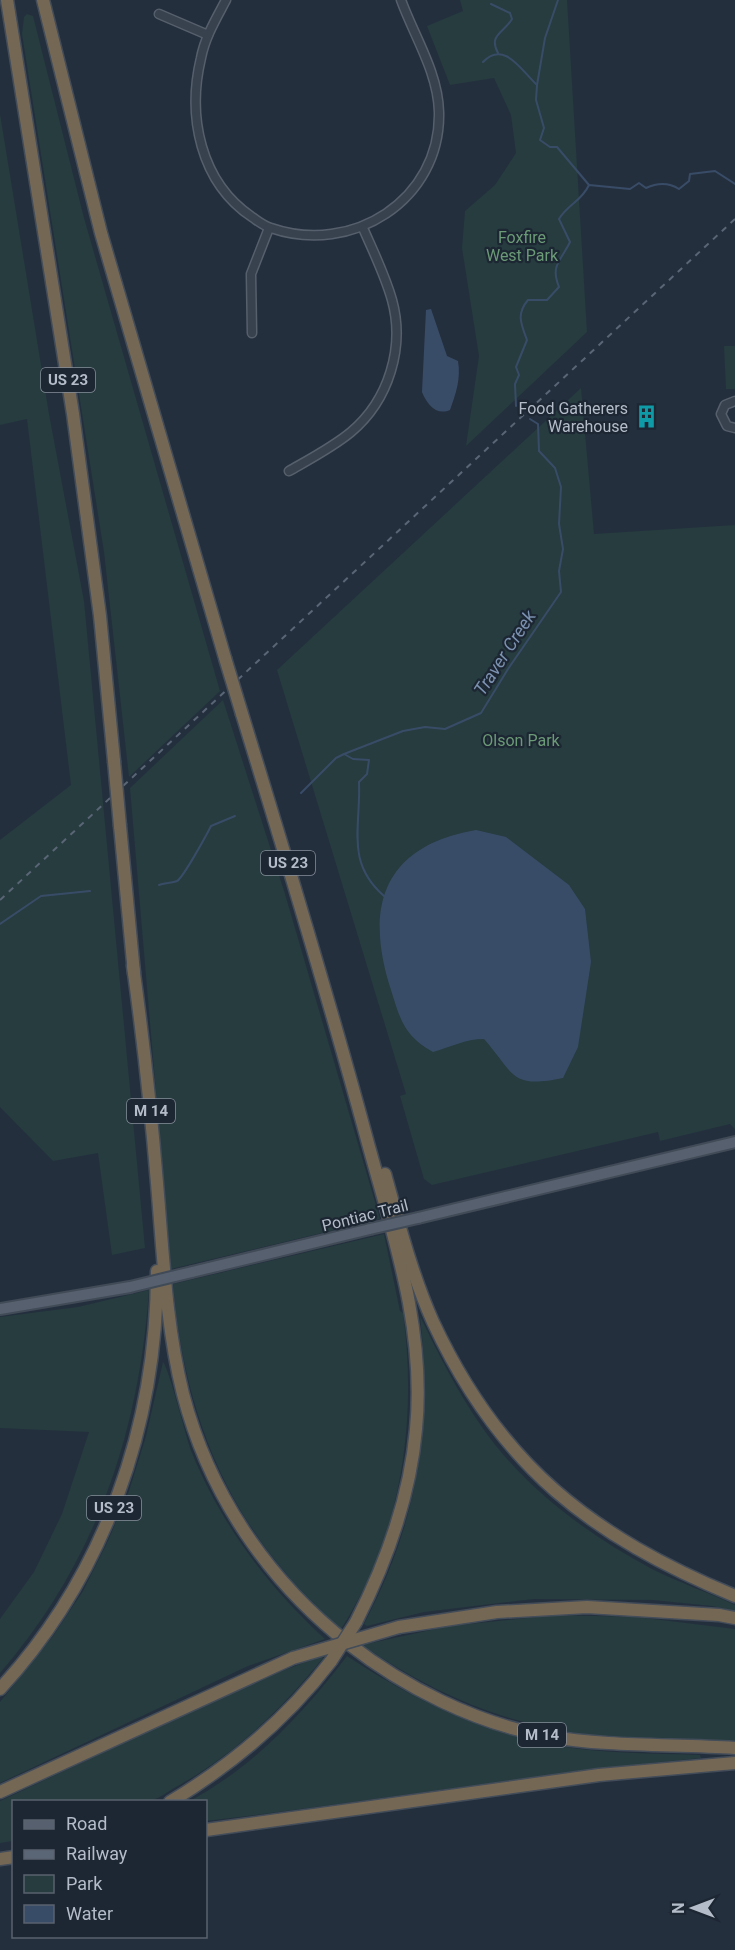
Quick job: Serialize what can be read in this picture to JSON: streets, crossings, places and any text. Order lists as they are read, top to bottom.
{
  "streets": {
    "highway": ["US 23", "M 14"],
    "main road": ["Pontiac Trail"]
  },
  "crossings": [
    ["US 23", "M 14"]
  ],
  "water": ["Traver Creek"],
  "parks": ["Foxfire West Park", "Olson Park"],
  "places": {
    "building": ["Food Gatherers Warehouse"]
  },
  "legend": [
    "Road",
    "Railway",
    "Park",
    "Water"
  ],
  "north": "left"
}
